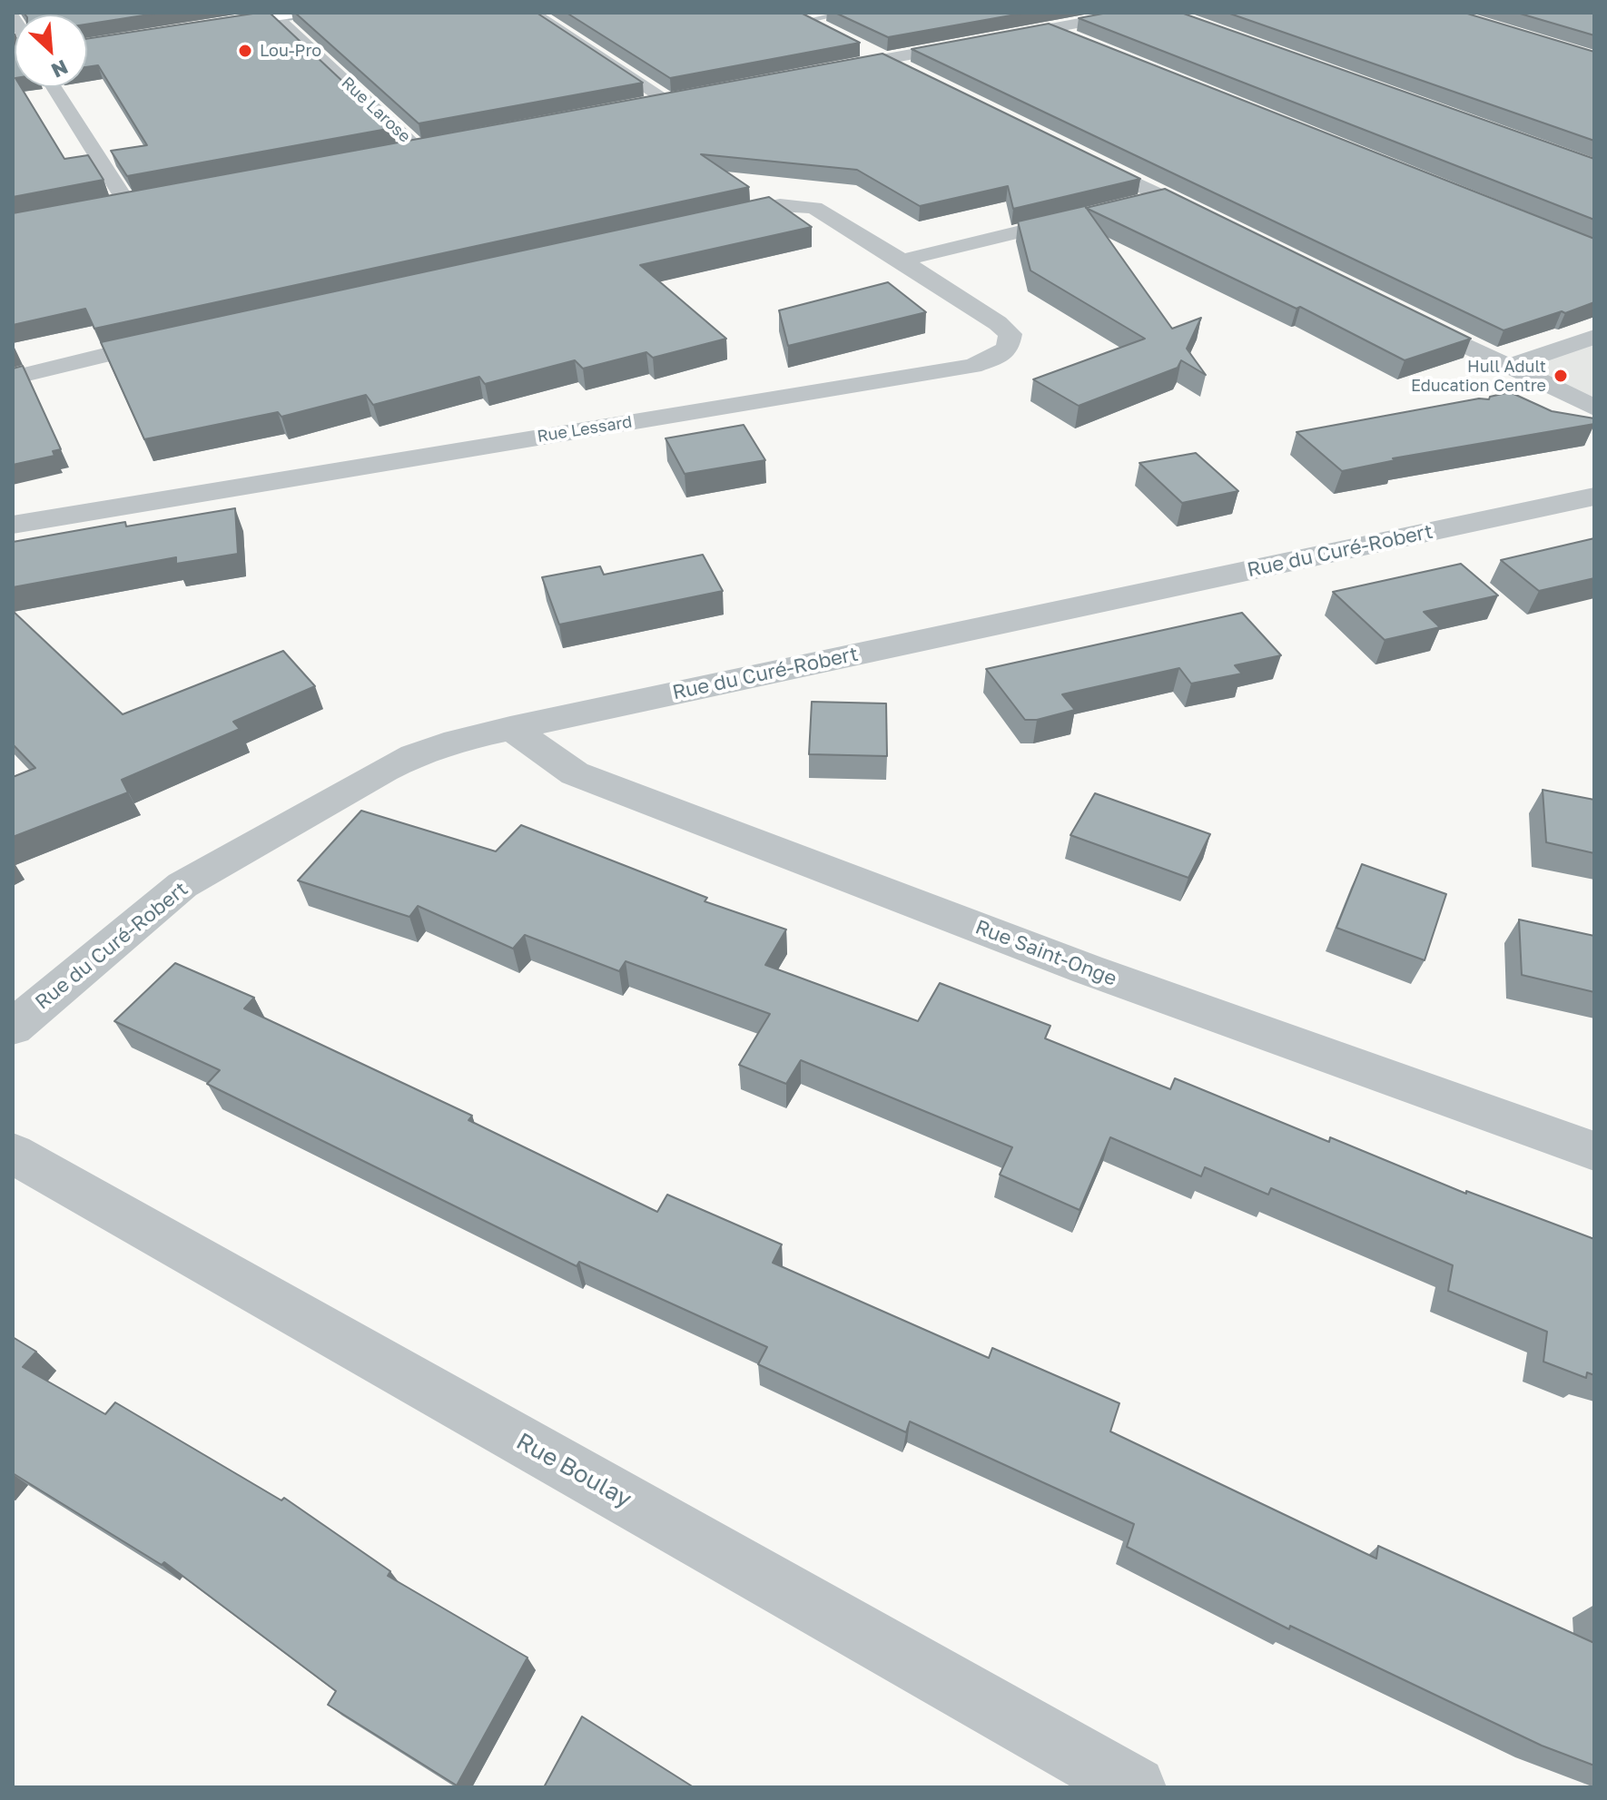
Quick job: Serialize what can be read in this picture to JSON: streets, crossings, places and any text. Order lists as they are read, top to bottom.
{
  "streets": {
    "street": [
      "Rue Larose",
      "Rue Lessard",
      "Rue du Curé-Robert",
      "Rue Saint-Onge",
      "Rue Boulay"
    ]
  },
  "crossings": [
    ["Rue du Curé-Robert", "Rue Saint-Onge"]
  ],
  "places": ["Lou-Pro", "Hull Adult Education Centre"],
  "north": "bottom right"
}
